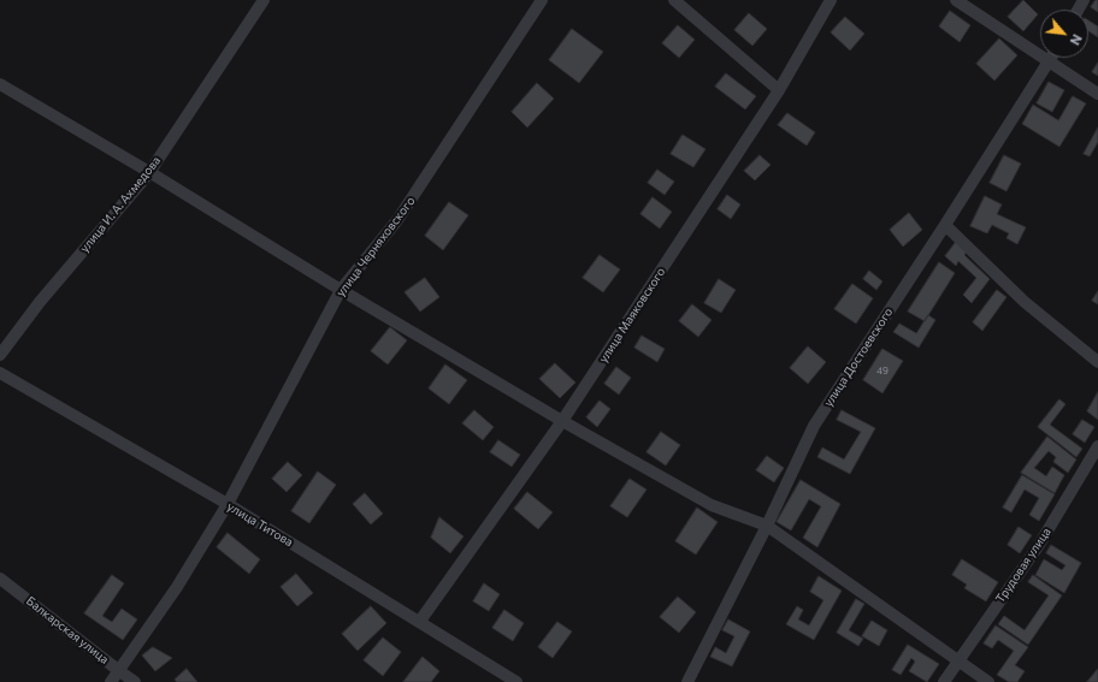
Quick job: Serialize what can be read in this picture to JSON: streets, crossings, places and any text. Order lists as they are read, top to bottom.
{
  "streets": {
    "street": [
      "улица И. А. Ахмедова",
      "улица Черняховского",
      "улица Маяковского",
      "улица Достоевского",
      "улица Титова",
      "Трудовая улица",
      "Балкарская улица"
    ]
  },
  "crossings": [
    ["улица Черняховского", "улица Титова"],
    ["улица Черняховского", "Балкарская улица"],
    ["улица Маяковского", "улица Титова"]
  ],
  "house_numbers": ["49"],
  "north": "bottom right"
}
